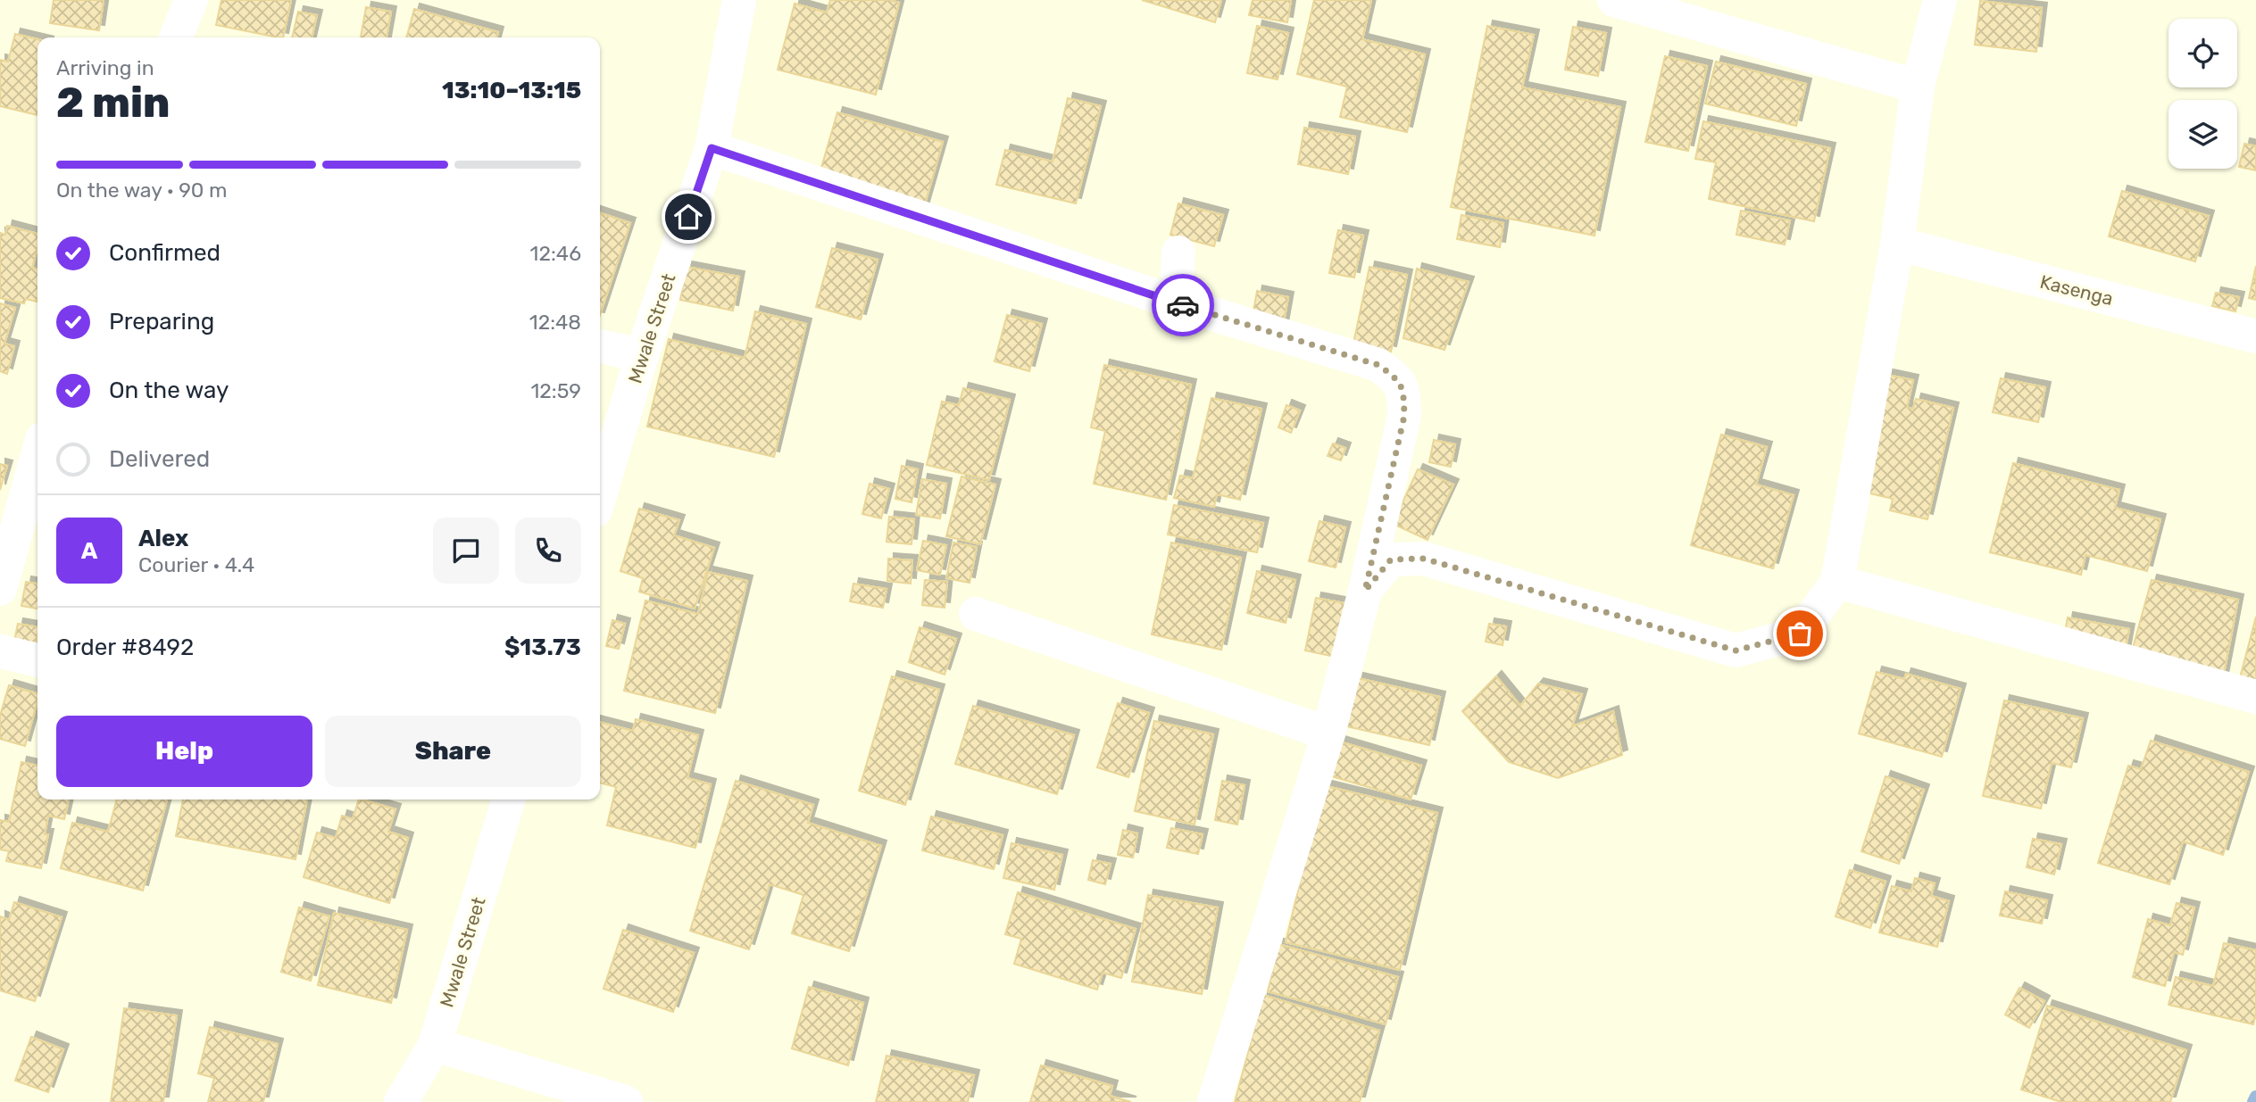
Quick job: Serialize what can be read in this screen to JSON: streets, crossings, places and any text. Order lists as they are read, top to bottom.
{
  "streets": {
    "street": ["Kasenga", "Mwale Street"]
  },
  "page": {
    "heading": ["2 min", "Arriving in", "13:10–13:15"],
    "panel": [
      "Alex",
      "Courier · 4.4",
      "Order #8492",
      "$13.73"
    ],
    "bar": "On the way · 90 m",
    "list": [
      ["Confirmed", "12:46"],
      ["Preparing", "12:48"],
      ["On the way", "12:59"],
      "Delivered"
    ],
    "round": "A",
    "buttons": ["Help", "Share"]
  }
}
